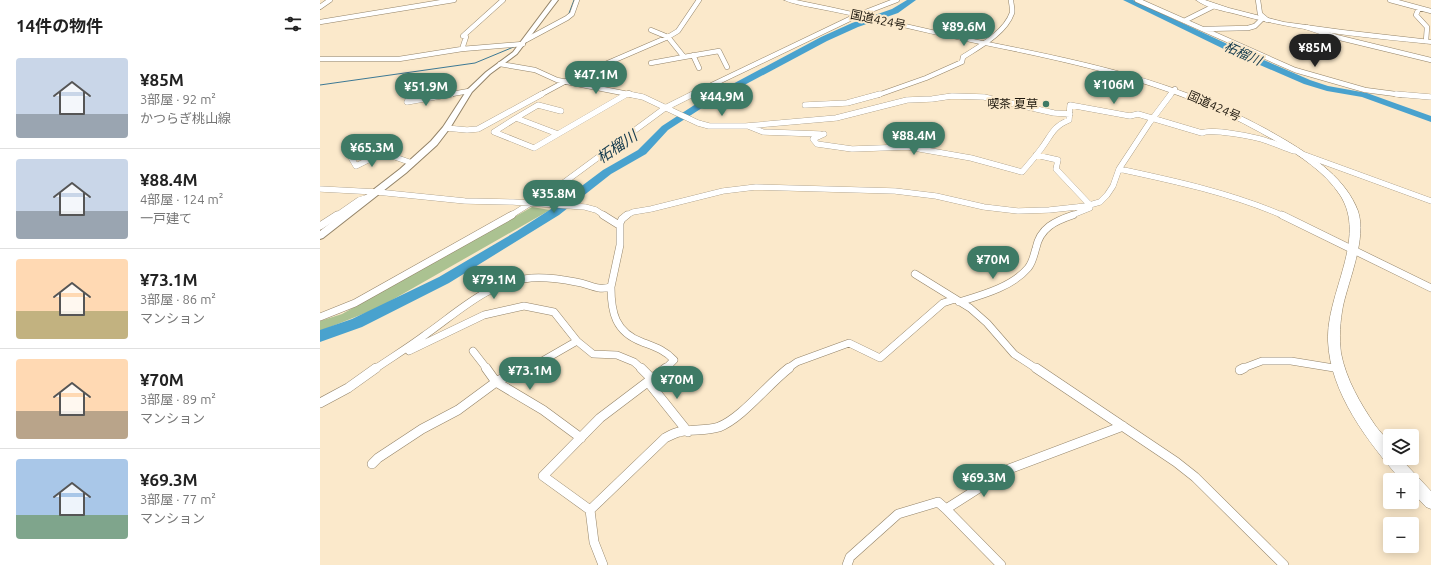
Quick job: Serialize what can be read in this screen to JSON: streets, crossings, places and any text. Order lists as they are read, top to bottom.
{
  "streets": {
    "main road": ["国道424号"]
  },
  "water": ["柘榴川"],
  "places": ["喫茶 夏草"],
  "page": {
    "heading": "14件の物件",
    "price": [
      "¥89.6M",
      "¥85M",
      "¥47.1M",
      "¥106M",
      "¥51.9M",
      "¥44.9M",
      "¥88.4M",
      "¥65.3M",
      "¥35.8M",
      "¥70M",
      "¥79.1M",
      "¥73.1M",
      "¥70M",
      "¥69.3M"
    ],
    "list": [
      {
        "name": "¥85M",
        "note": "3部屋 · 92 m² · かつらぎ桃山線"
      },
      {
        "name": "¥88.4M",
        "note": "4部屋 · 124 m² · 一戸建て"
      },
      {
        "name": "¥73.1M",
        "note": "3部屋 · 86 m² · マンション"
      },
      {
        "name": "¥70M",
        "note": "3部屋 · 89 m² · マンション"
      },
      {
        "name": "¥69.3M",
        "note": "3部屋 · 77 m² · マンション"
      }
    ],
    "map_buttons": ["+", "−"]
  }
}
